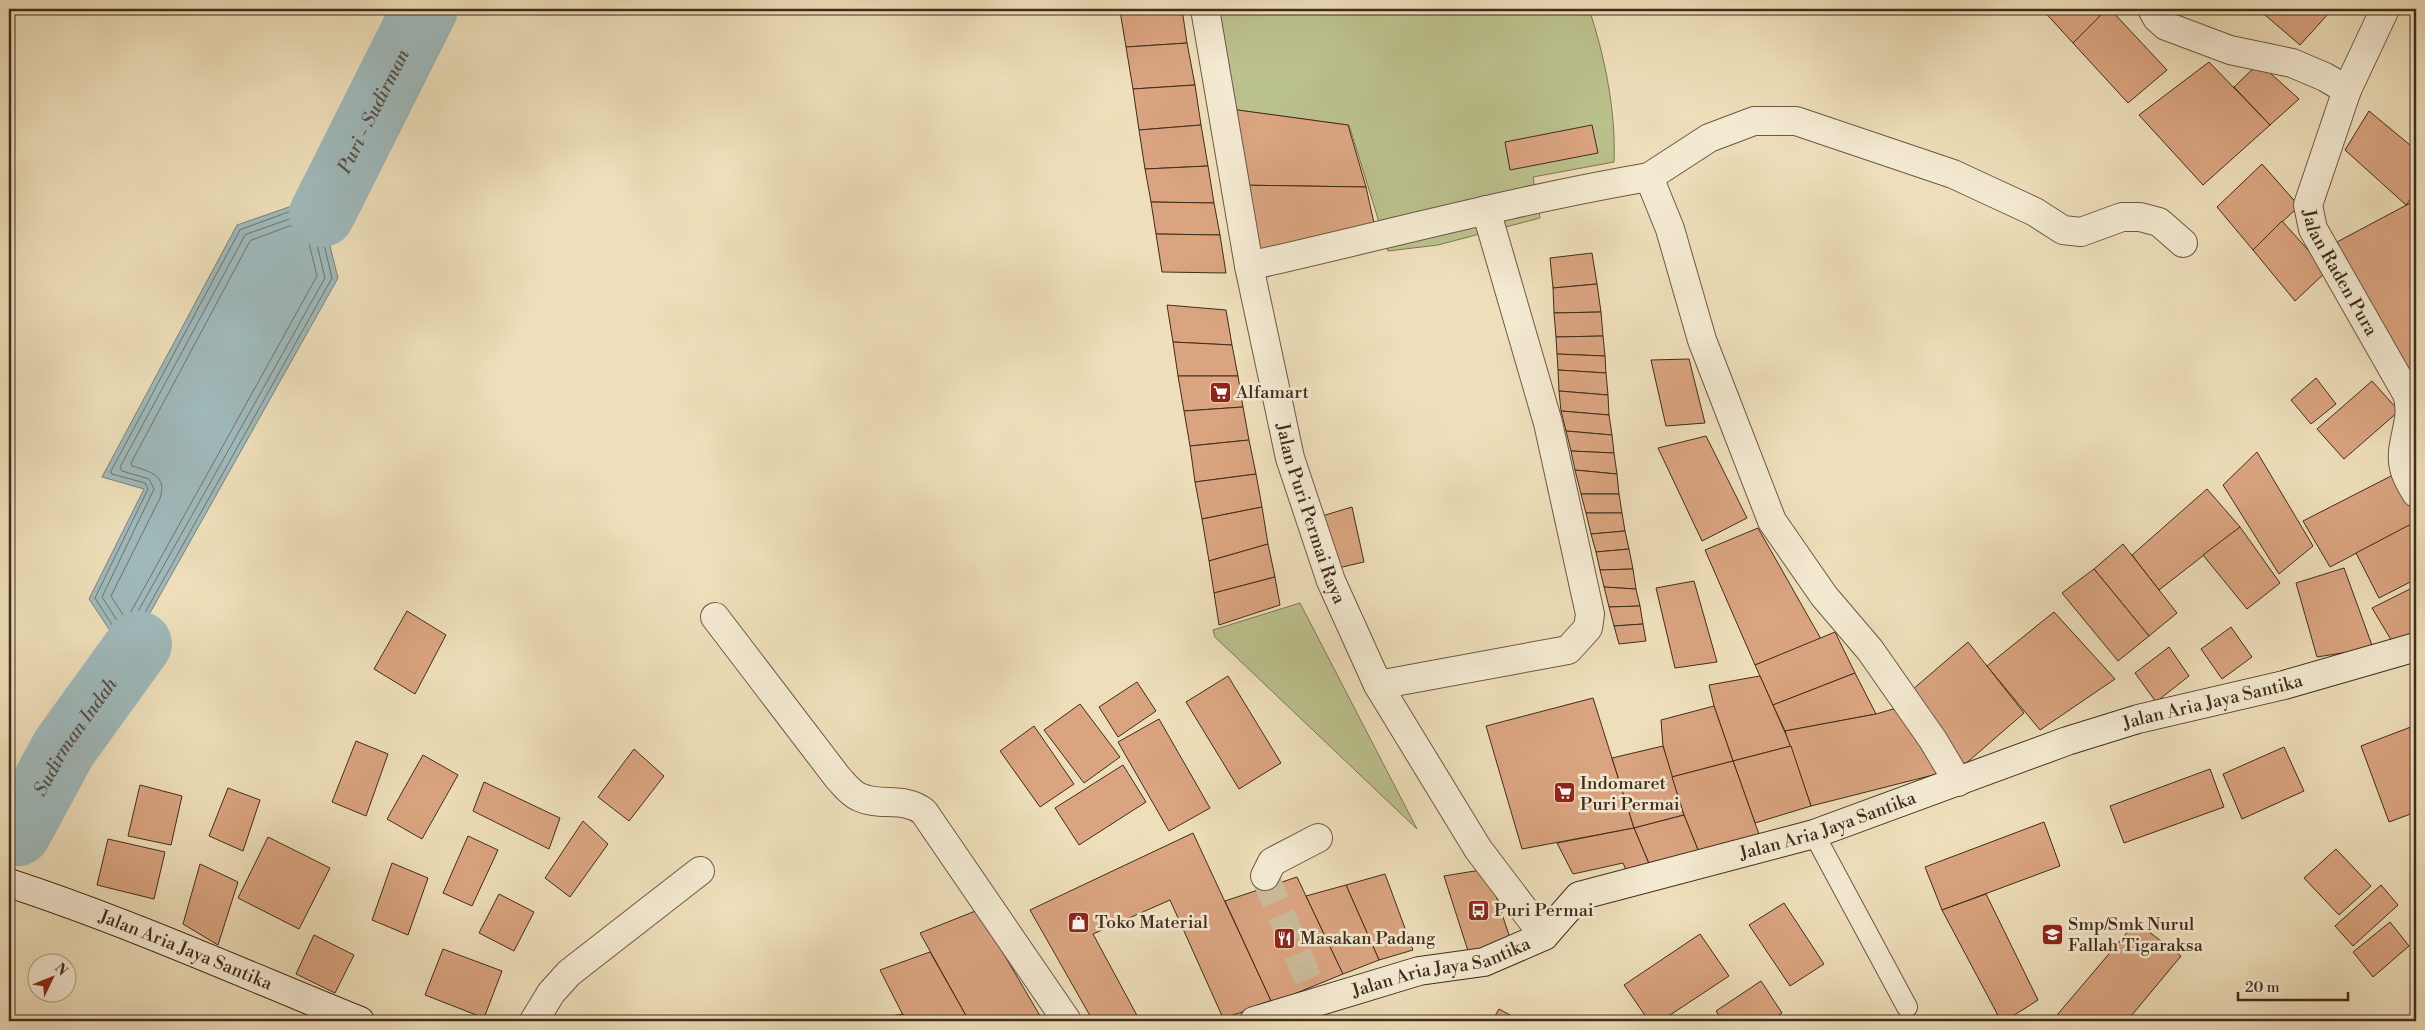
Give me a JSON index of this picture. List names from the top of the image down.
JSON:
{
  "streets": {
    "street": ["Jalan Raden Pura", "Jalan Puri Permai Raya", "Jalan Aria Jaya Santika"]
  },
  "crossings": [
    ["Jalan Puri Permai Raya", "Jalan Aria Jaya Santika"]
  ],
  "water": ["Puri - Sudirman", "Sudirman Indah"],
  "places": {
    "supermarket": ["Alfamart", "Indomaret Puri Permai"],
    "bus stop": ["Puri Permai"],
    "shop": ["Toko Material"],
    "school or university": ["Smp/Smk Nurul Fallah Tigaraksa"],
    "restaurant": ["Masakan Padang"]
  },
  "scale_bar": "20 m",
  "north": "top right"
}
